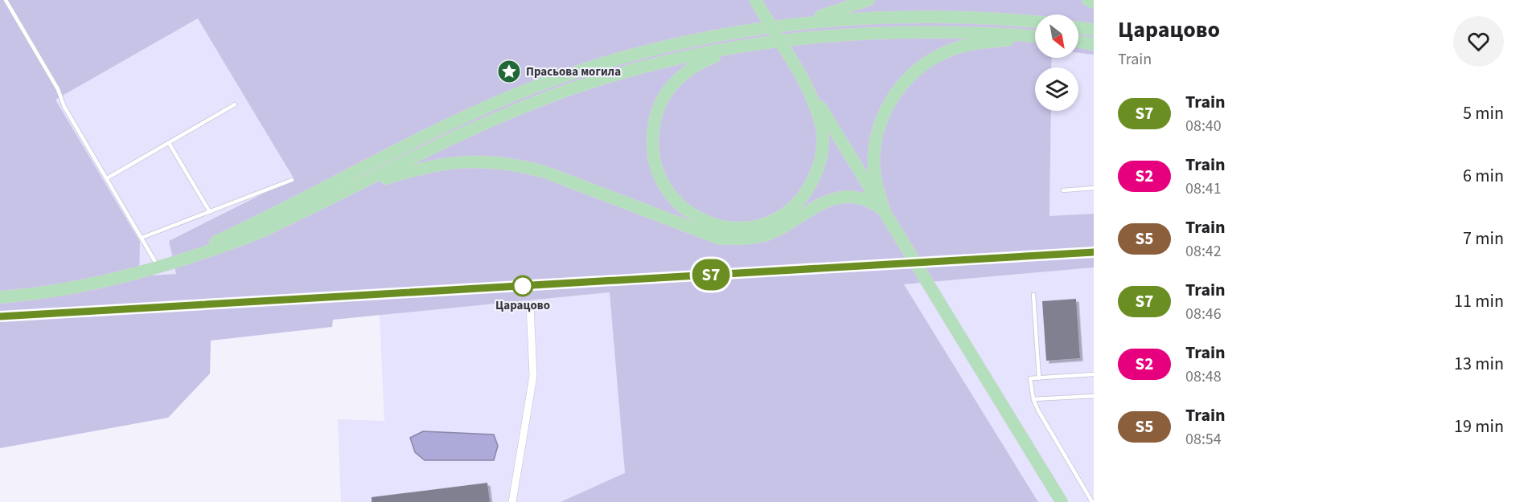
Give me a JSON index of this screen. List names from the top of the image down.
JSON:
{
  "places": {
    "place": ["Прасьова могила"],
    "other": ["Царацово"]
  },
  "north": "bottom right",
  "page": {
    "on_map": "S7",
    "heading": ["Царацово", "Train"],
    "list": [
      {
        "mark": "S7",
        "name": "Train",
        "note": "08:40",
        "value": "5 min"
      },
      {
        "mark": "S2",
        "name": "Train",
        "note": "08:41",
        "value": "6 min"
      },
      {
        "mark": "S5",
        "name": "Train",
        "note": "08:42",
        "value": "7 min"
      },
      {
        "mark": "S7",
        "name": "Train",
        "note": "08:46",
        "value": "11 min"
      },
      {
        "mark": "S2",
        "name": "Train",
        "note": "08:48",
        "value": "13 min"
      },
      {
        "mark": "S5",
        "name": "Train",
        "note": "08:54",
        "value": "19 min"
      }
    ]
  }
}
